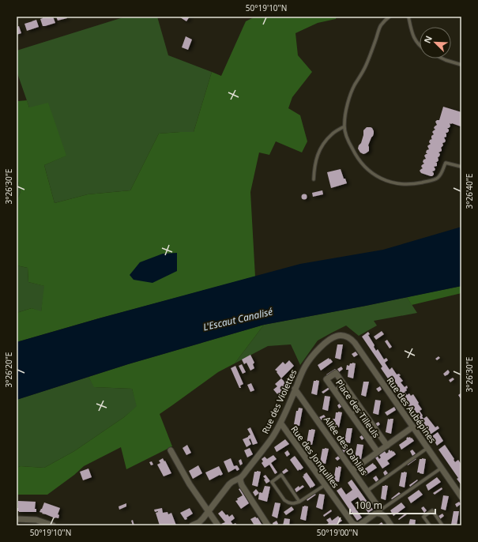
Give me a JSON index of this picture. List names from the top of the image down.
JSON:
{
  "streets": {
    "street": [
      "Rue des Violettes",
      "Place des Tilleuls",
      "Rue des Aubépines",
      "Allée des Dahlias",
      "Rue des Jonquilles"
    ]
  },
  "crossings": [
    ["Rue des Violettes", "Rue des Aubépines"],
    ["Rue des Violettes", "Allée des Dahlias"],
    ["Rue des Violettes", "Rue des Jonquilles"],
    ["Allée des Dahlias", "Rue des Jonquilles"]
  ],
  "water": ["L'Escaut Canalisé"],
  "scale_bar": "100 m",
  "north": "top left",
  "coordinates": [
    "50°19'10\"N",
    "3°26'30\"E",
    "3°26'40\"E",
    "3°26'20\"E",
    "50°19'00\"N"
  ]
}
